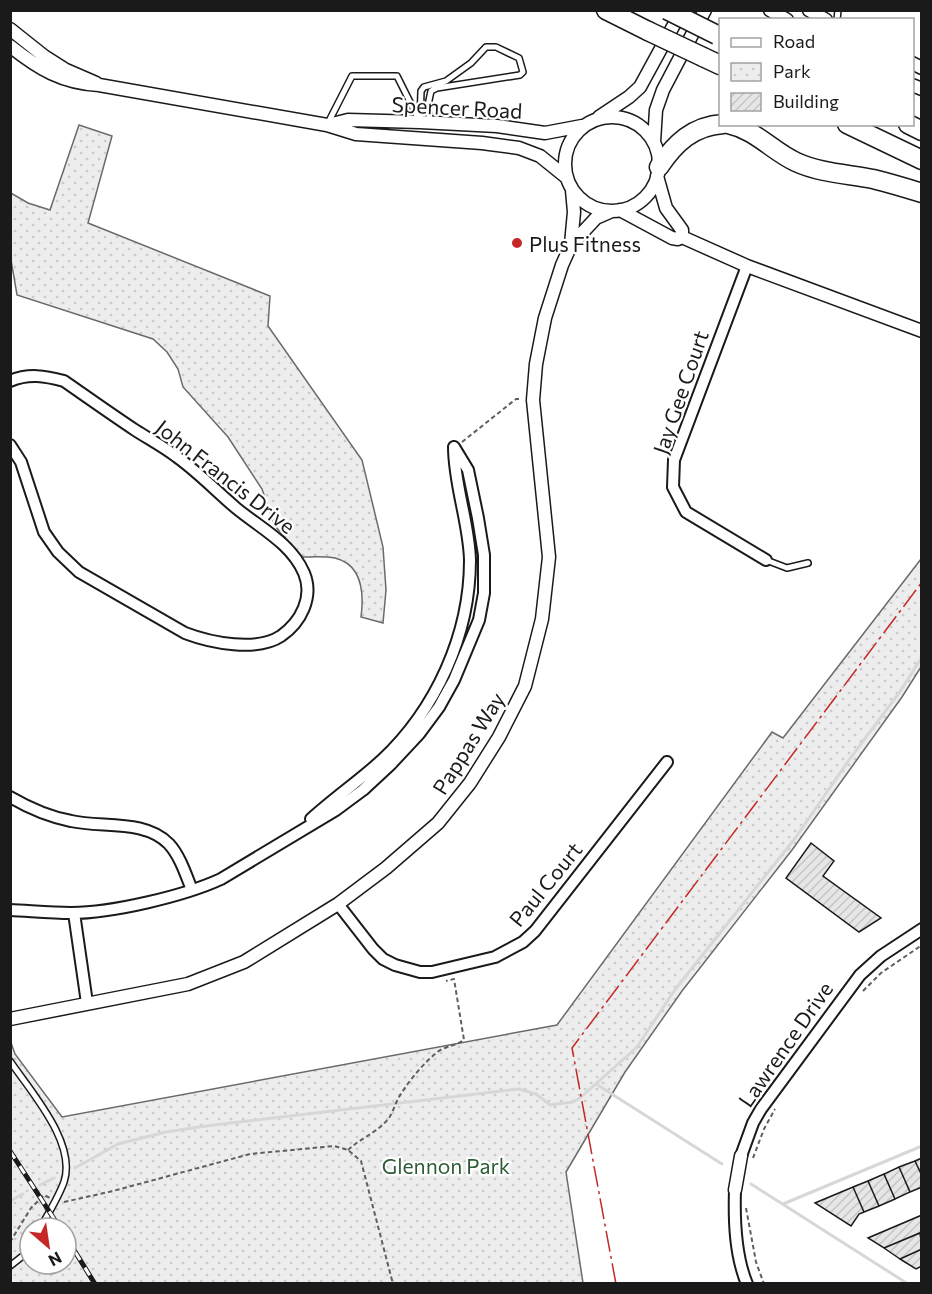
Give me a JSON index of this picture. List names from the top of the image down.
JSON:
{
  "streets": {
    "street": [
      "Spencer Road",
      "Jay Gee Court",
      "John Francis Drive",
      "Pappas Way",
      "Paul Court",
      "Lawrence Drive"
    ]
  },
  "crossings": [
    ["Spencer Road", "Pappas Way"],
    ["Pappas Way", "Paul Court"]
  ],
  "parks": ["Glennon Park"],
  "places": ["Plus Fitness"],
  "legend": ["Road", "Park", "Building"],
  "north": "bottom right"
}
